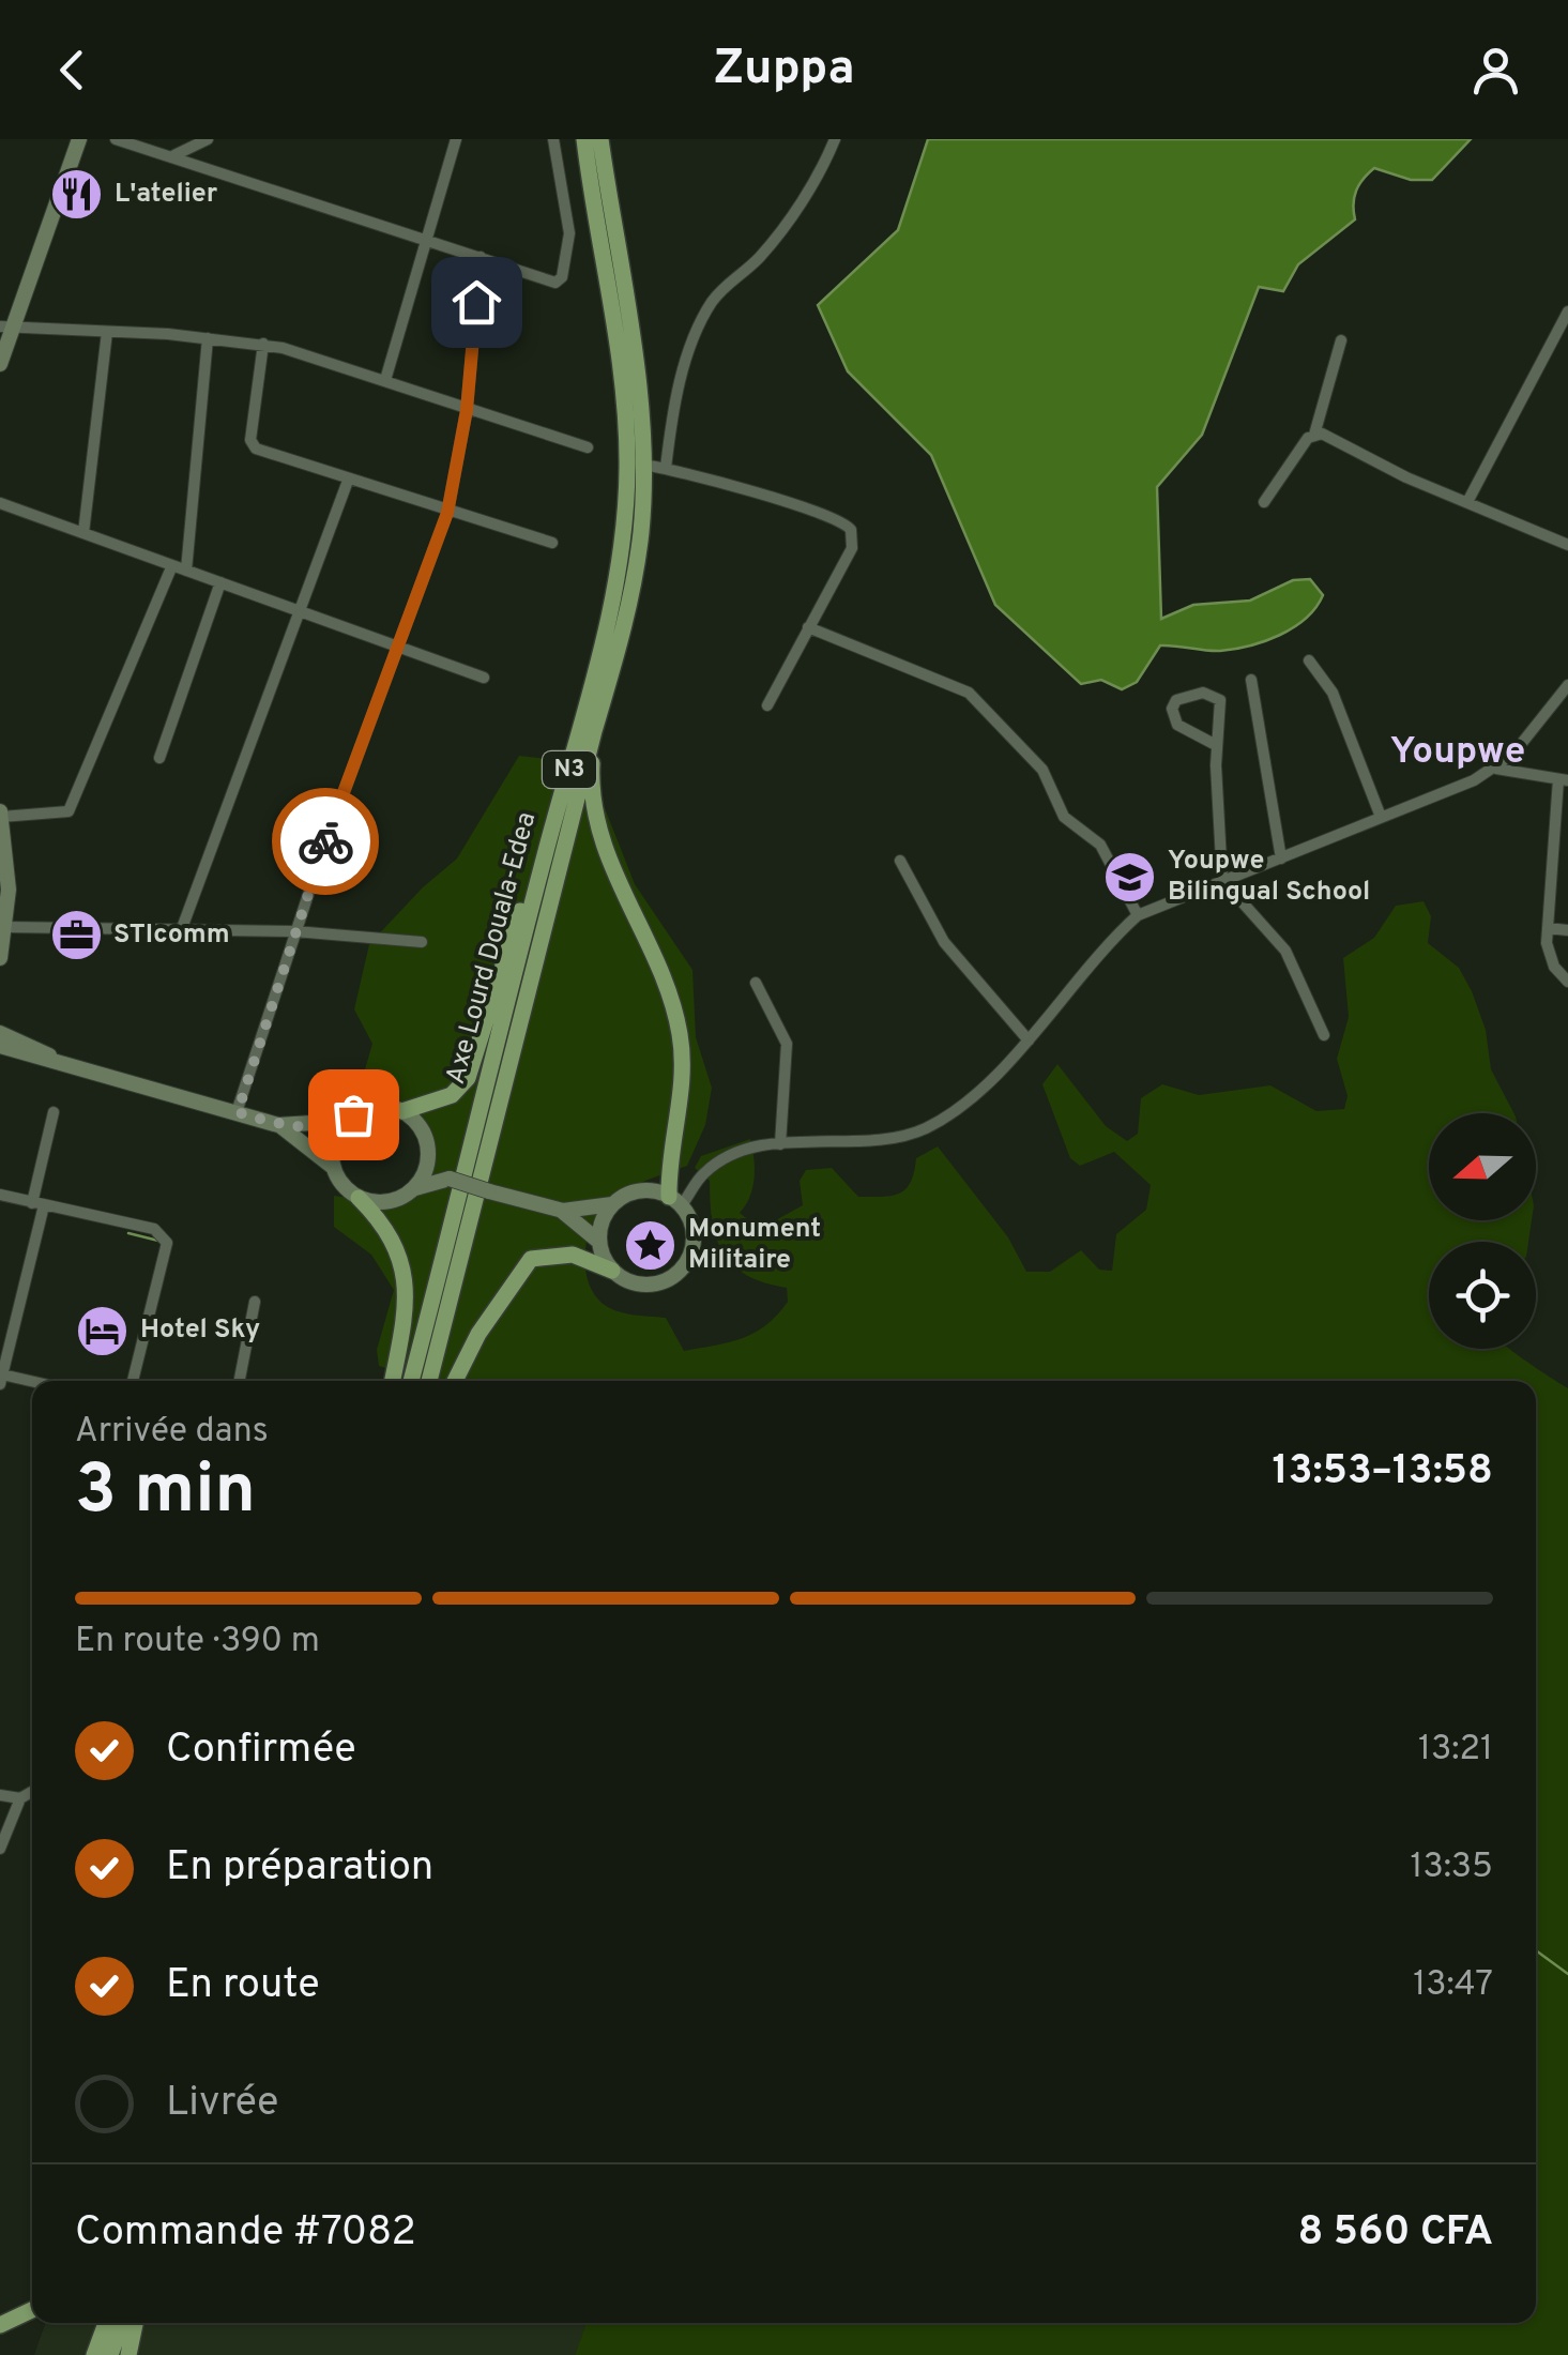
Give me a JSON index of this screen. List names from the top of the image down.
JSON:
{
  "streets": {
    "highway": ["N3", "Axe Lourd Douala-Edea"]
  },
  "districts": ["Youpwe"],
  "places": {
    "restaurant": ["L'atelier"],
    "school or university": ["Youpwe Bilingual School"],
    "office": ["STIcomm"],
    "place": ["Monument Militaire"],
    "hotel": ["Hotel Sky"]
  },
  "north": "left",
  "page": {
    "header": "Zuppa",
    "heading": ["3 min", "Arrivée dans", "13:53–13:58"],
    "panel": ["Commande #7082", "8 560 CFA"],
    "bar": "En route · 390 m",
    "list": [
      ["Confirmée", "13:21"],
      ["En préparation", "13:35"],
      ["En route", "13:47"],
      "Livrée"
    ]
  }
}
